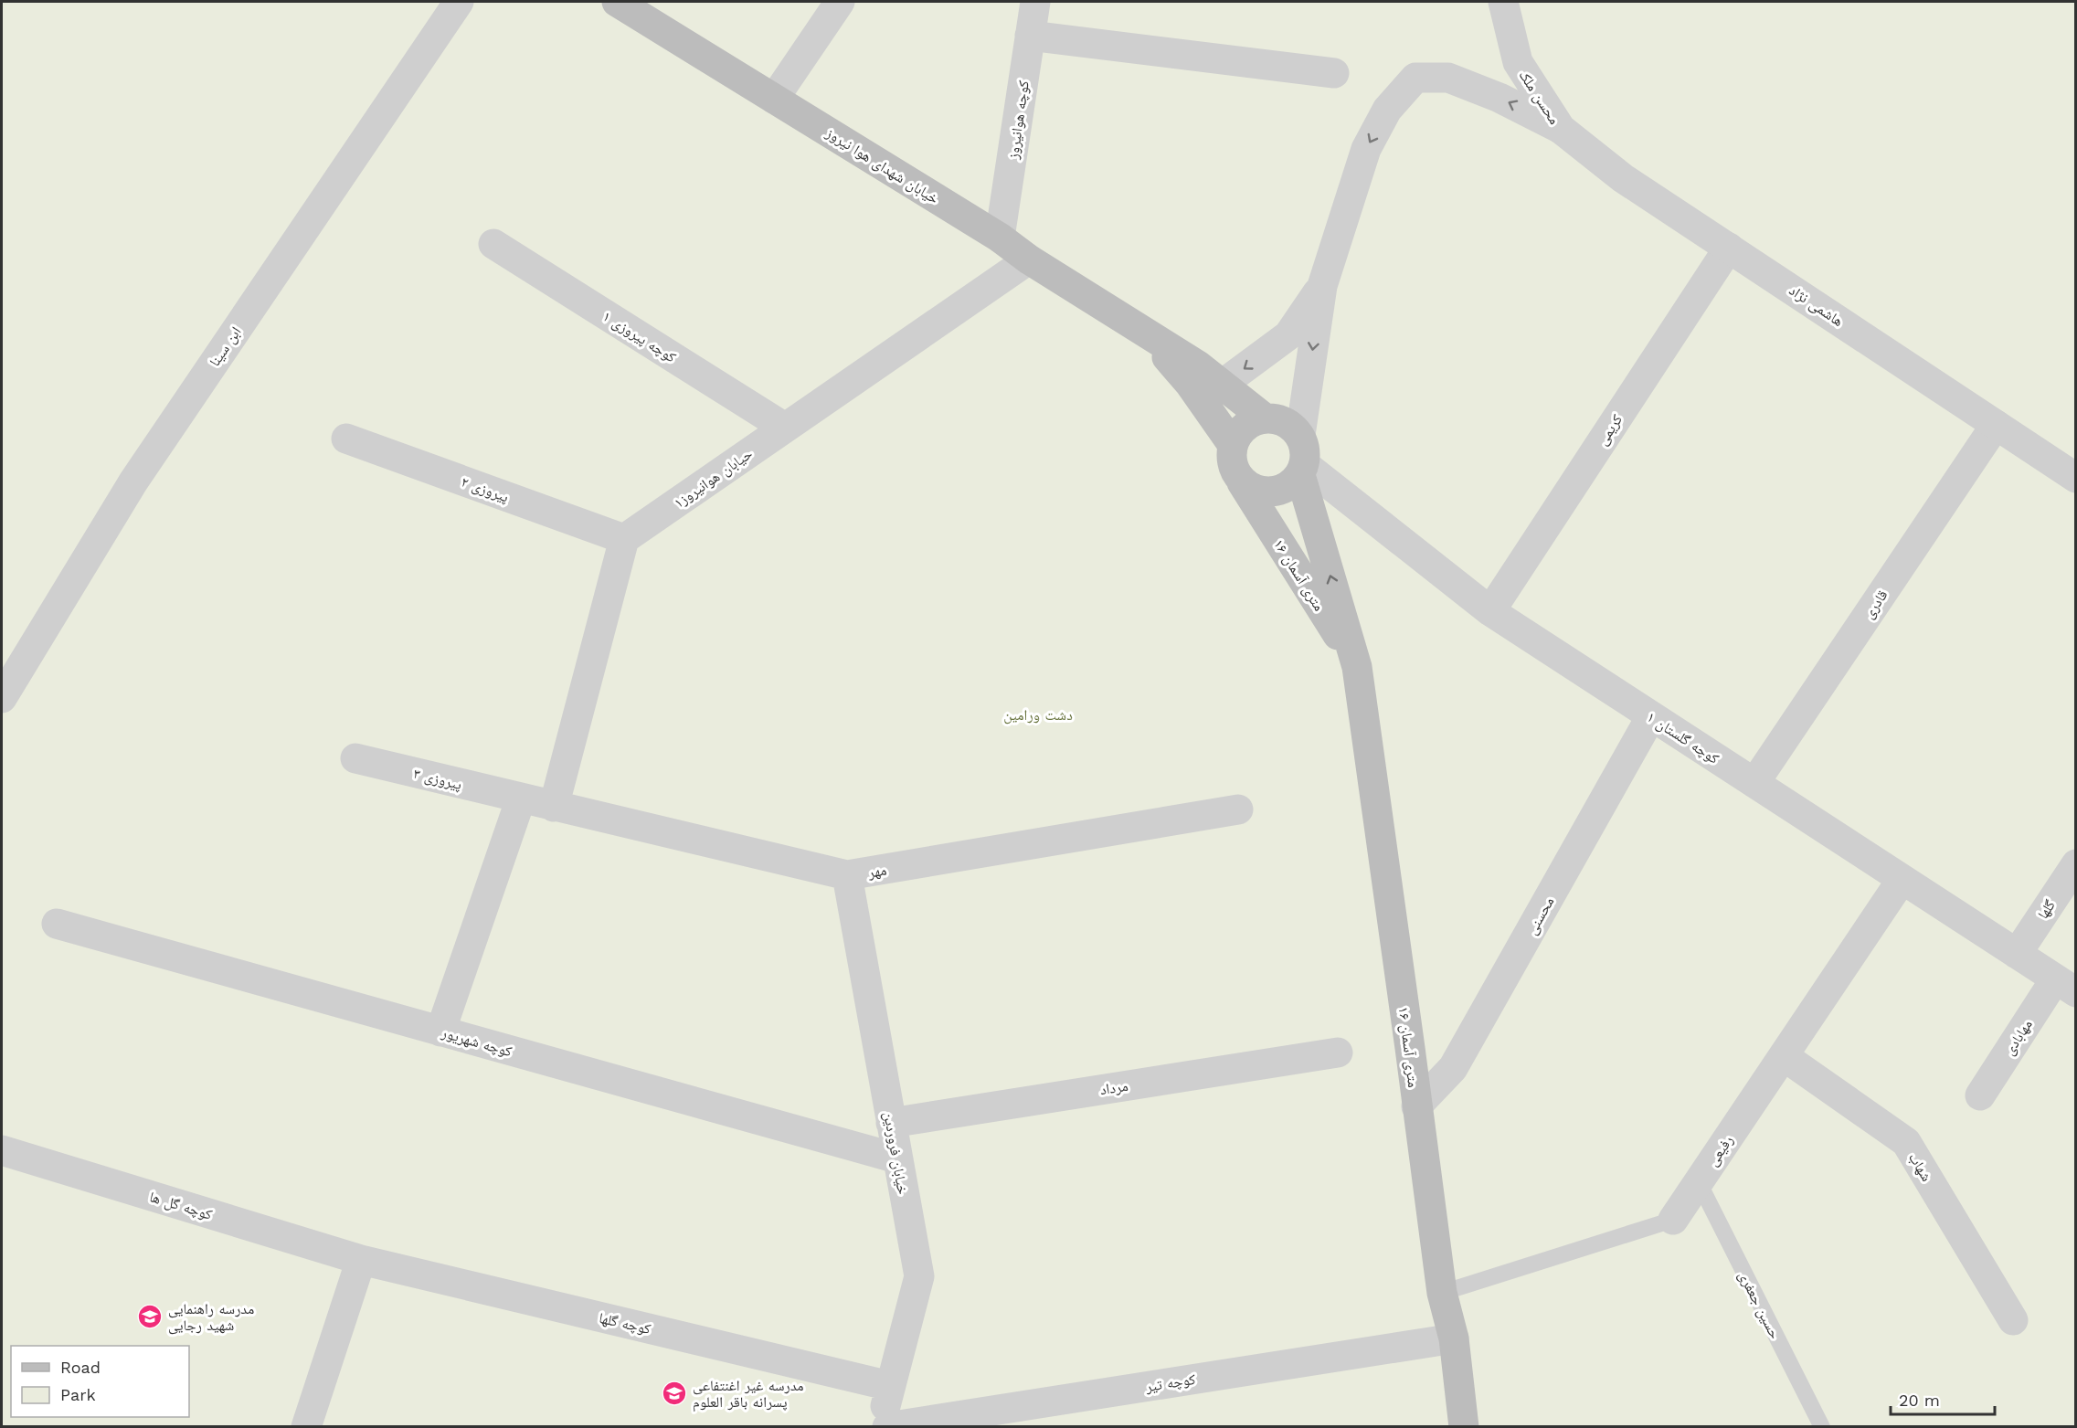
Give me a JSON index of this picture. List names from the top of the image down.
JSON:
{
  "streets": {
    "main road": ["خیابان شهدای هوا نیروز", "۱۶ متری آسمان"],
    "street": [
      "محسن ملک",
      "کوچه هوانیروز",
      "هاشمی نژاد",
      "کوچه پیروزی ۱",
      "ابن سینا",
      "کریمی",
      "حیابان هوانیروز۱",
      "پیروزی ۲",
      "قادری",
      "کوچه گلستان ۱",
      "پیروزی ۳",
      "مهر",
      "گلها",
      "محسنی",
      "مهابادی",
      "کوچه شهریور",
      "مرداد",
      "رفیعی",
      "خیابان فروردین",
      "شهاب",
      "کوچه گل ها",
      "کوچه گلها",
      "کوچه تیر"
    ],
    "lane": ["حسین جعفری"]
  },
  "crossings": [
    ["محسن ملک", "هاشمی نژاد"],
    ["کوچه هوانیروز", "خیابان شهدای هوا نیروز"],
    ["خیابان شهدای هوا نیروز", "حیابان هوانیروز۱"],
    ["خیابان شهدای هوا نیروز", "۱۶ متری آسمان"],
    ["خیابان شهدای هوا نیروز", "کوچه گلستان ۱"],
    ["هاشمی نژاد", "کریمی"],
    ["هاشمی نژاد", "قادری"],
    ["کوچه پیروزی ۱", "حیابان هوانیروز۱"],
    ["کریمی", "کوچه گلستان ۱"],
    ["حیابان هوانیروز۱", "پیروزی ۲"],
    ["۱۶ متری آسمان", "کوچه گلستان ۱"],
    ["۱۶ متری آسمان", "محسنی"],
    ["۱۶ متری آسمان", "رفیعی"],
    ["۱۶ متری آسمان", "کوچه تیر"],
    ["قادری", "کوچه گلستان ۱"],
    ["کوچه گلستان ۱", "گلها"],
    ["کوچه گلستان ۱", "محسنی"],
    ["کوچه گلستان ۱", "مهابادی"],
    ["کوچه گلستان ۱", "رفیعی"],
    ["پیروزی ۳", "مهر"],
    ["مهر", "خیابان فروردین"],
    ["کوچه شهریور", "خیابان فروردین"],
    ["مرداد", "خیابان فروردین"],
    ["رفیعی", "شهاب"],
    ["رفیعی", "حسین جعفری"],
    ["خیابان فروردین", "کوچه گلها"],
    ["کوچه گل ها", "کوچه گلها"]
  ],
  "parks": ["دشت ورامین"],
  "places": {
    "school or university": ["مدرسه راهنمایی شهید رجایی", "مدرسه غیر اغنتفاعی پسرانه باقر العلوم"]
  },
  "legend": ["Road", "Park"],
  "scale_bar": "20 m"
}
